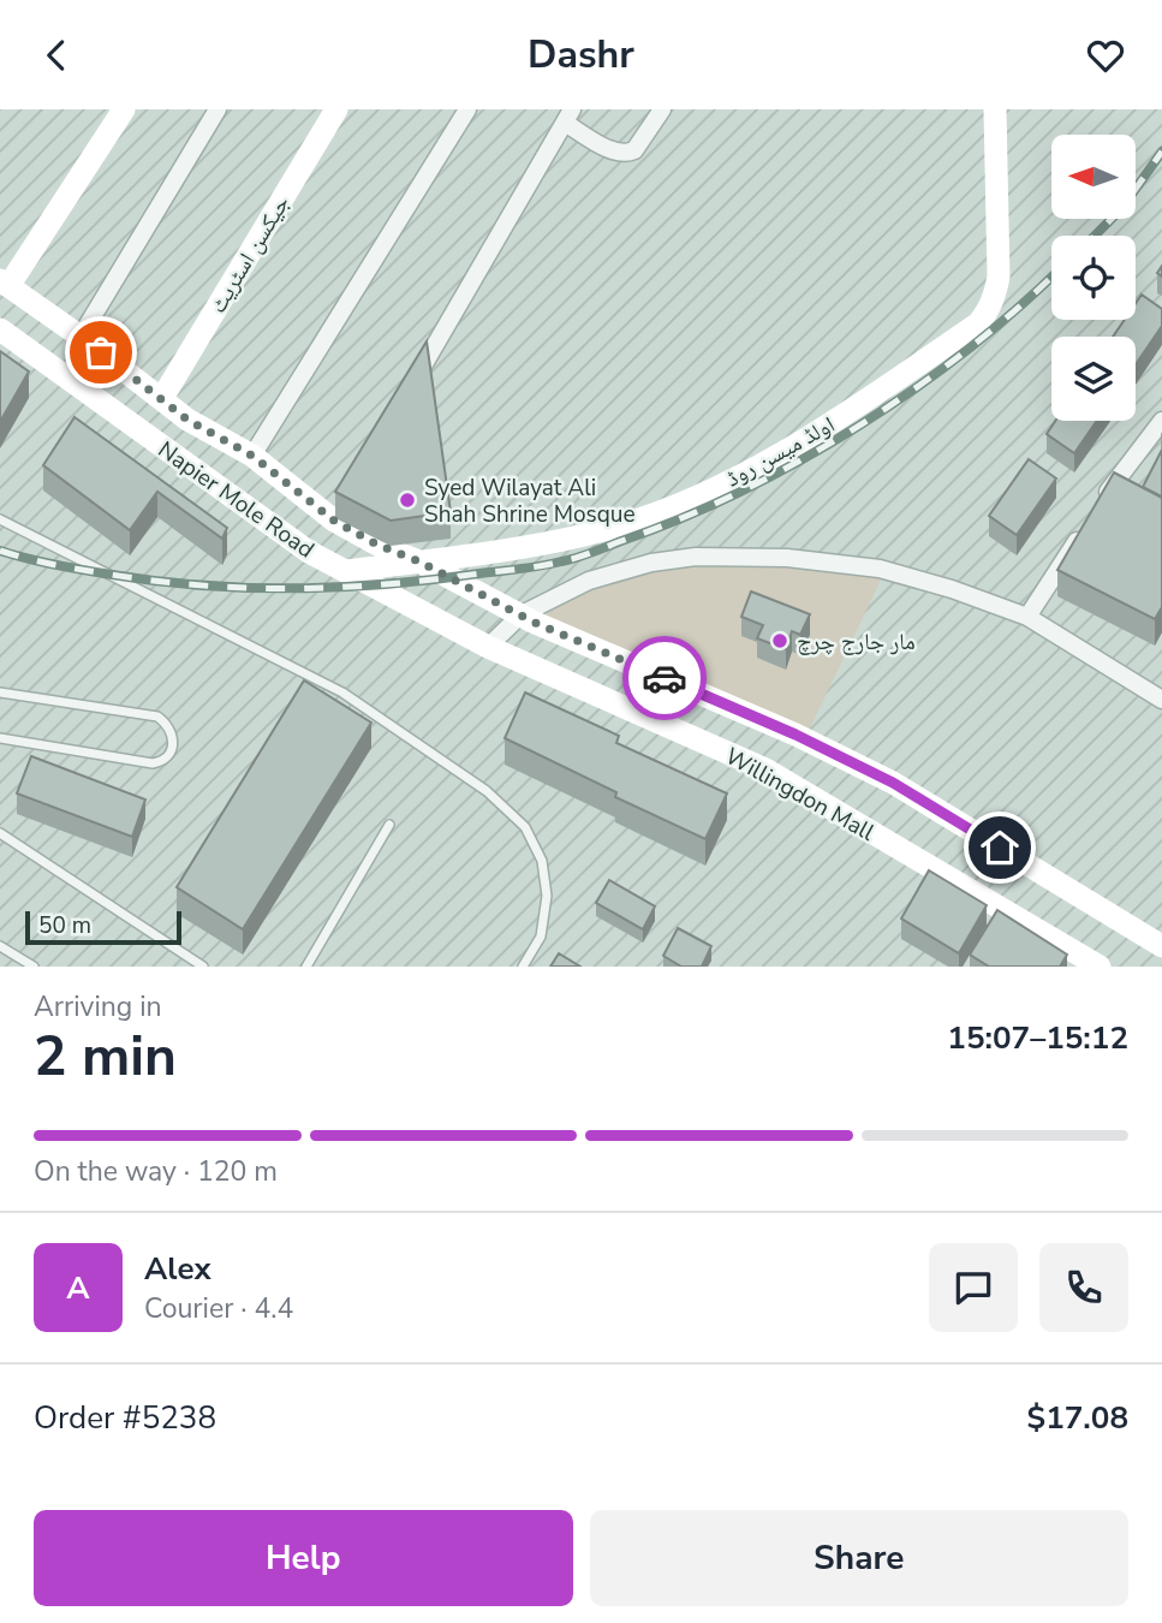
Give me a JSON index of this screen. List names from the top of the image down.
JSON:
{
  "streets": {
    "main road": [
      "جیکسن اسٹریٹ",
      "اولڈ میسن روڈ",
      "Napier Mole Road",
      "Willingdon Mall"
    ]
  },
  "crossings": [
    ["جیکسن اسٹریٹ", "Napier Mole Road"],
    ["اولڈ میسن روڈ", "Napier Mole Road"],
    ["Napier Mole Road", "Willingdon Mall"]
  ],
  "places": ["Syed Wilayat Ali Shah Shrine Mosque", "مار جارج چرچ"],
  "scale_bar": "50 m",
  "north": "left",
  "page": {
    "header": "Dashr",
    "scale": "50 m",
    "heading": ["2 min", "Arriving in", "15:07–15:12"],
    "panel": [
      "Alex",
      "Courier · 4.4",
      "Order #5238",
      "$17.08"
    ],
    "bar": "On the way · 120 m",
    "round": "A",
    "buttons": ["Help", "Share"]
  }
}
